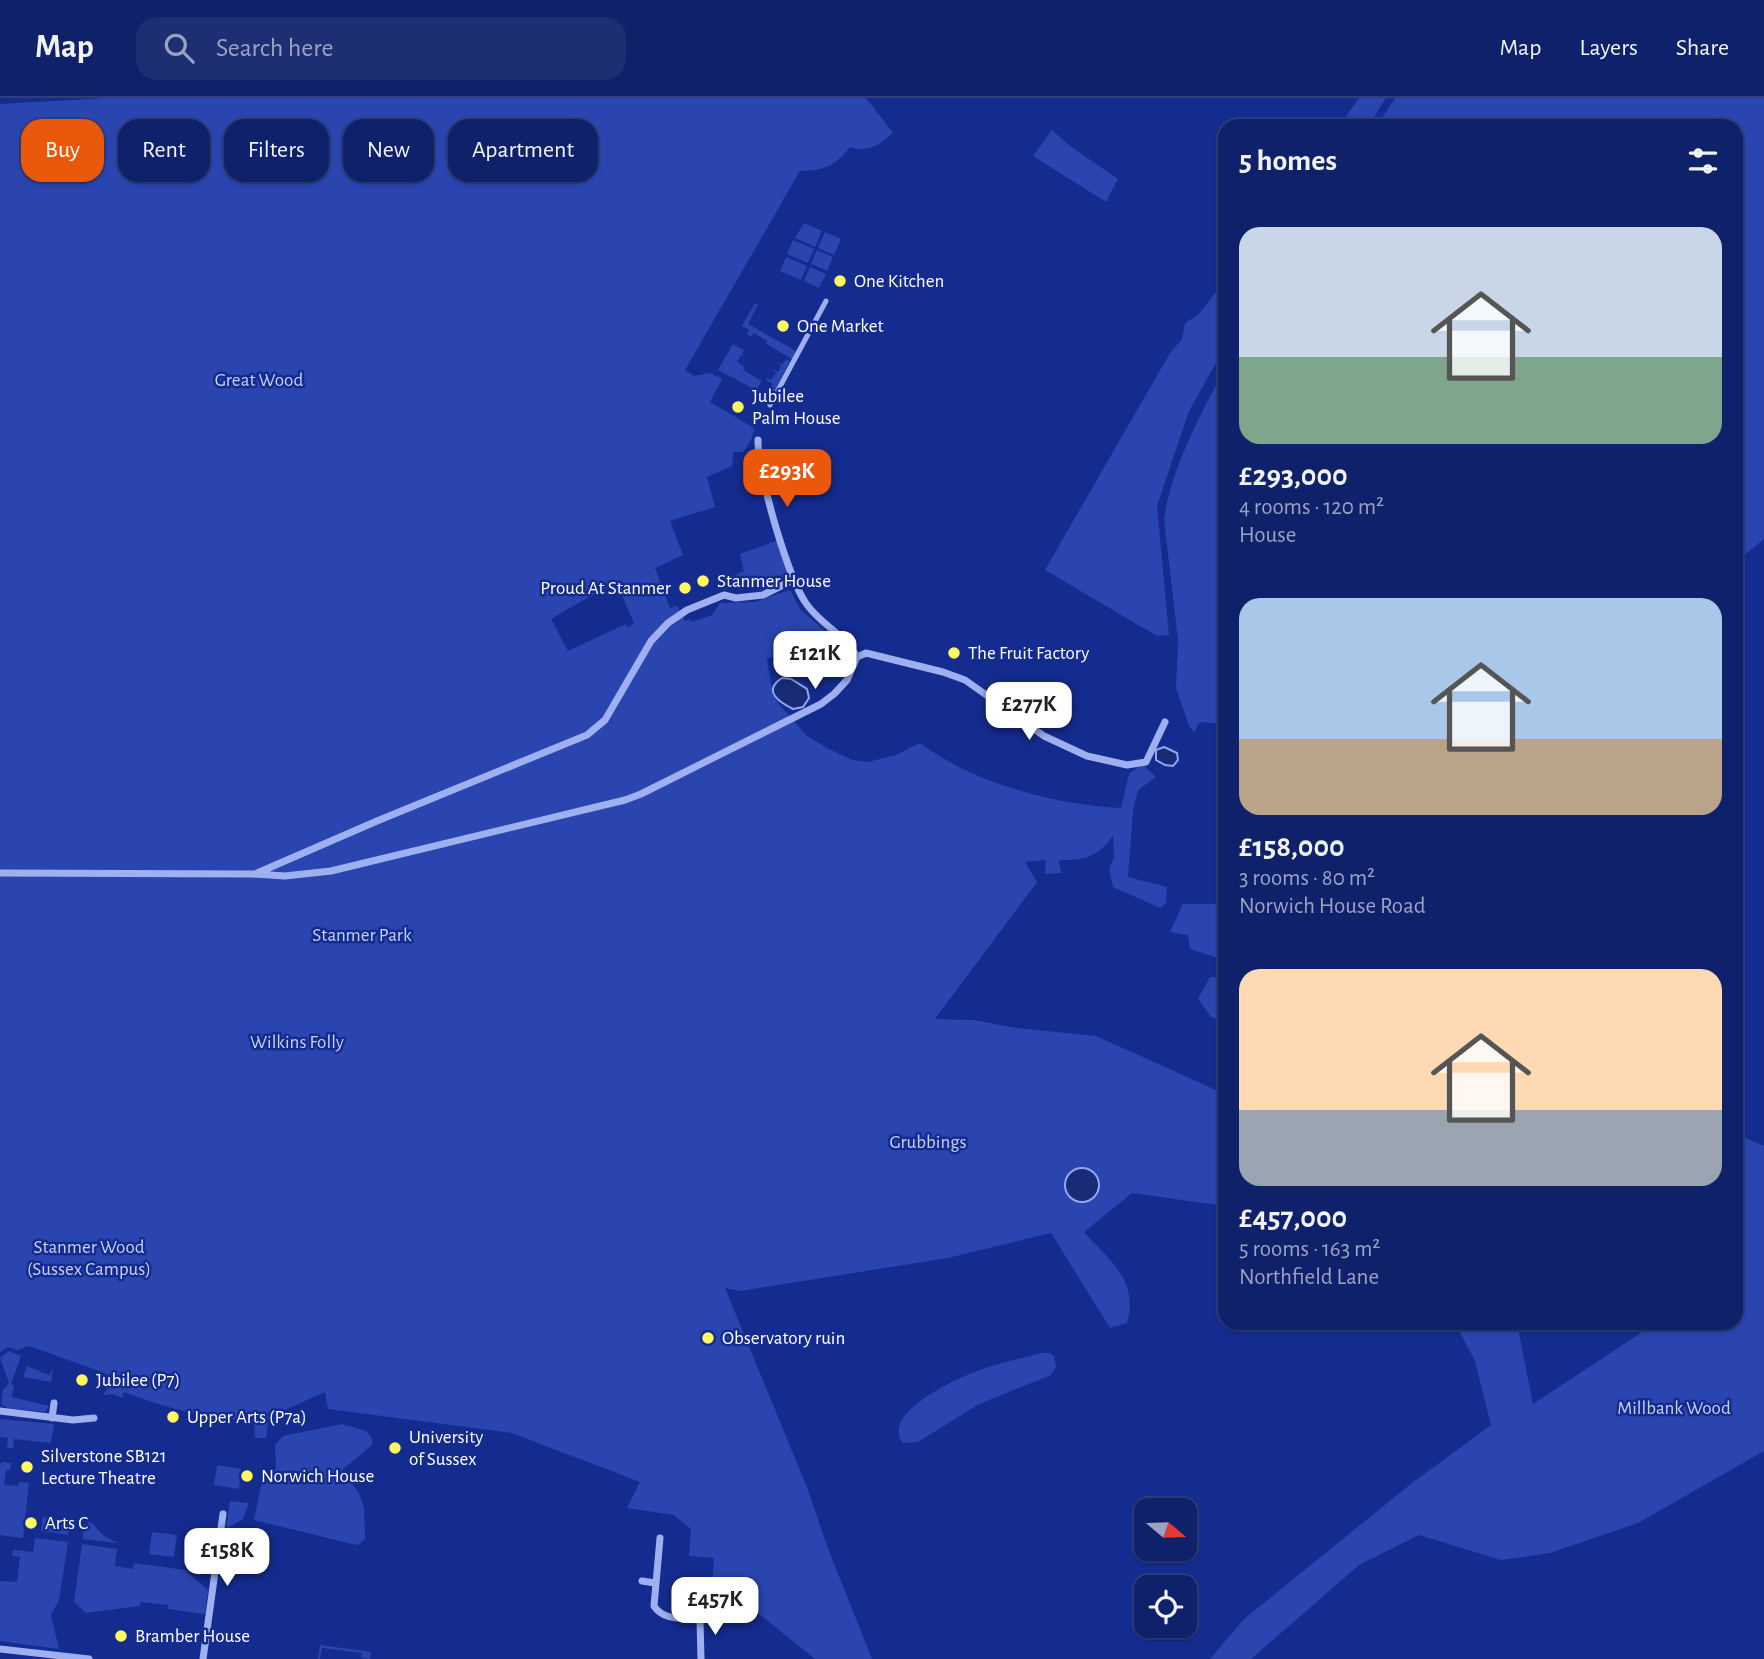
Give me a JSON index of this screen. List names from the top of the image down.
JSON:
{
  "parks": [
    "Great Wood",
    "Stanmer Park",
    "Wilkins Folly",
    "Grubbings",
    "Stanmer Wood (Sussex Campus)",
    "Millbank Wood"
  ],
  "places": [
    "One Kitchen",
    "One Market",
    "Jubilee Palm House",
    "Stanmer House",
    "Proud At Stanmer",
    "The Fruit Factory",
    "Observatory ruin",
    "Jubilee (P7)",
    "Upper Arts (P7a)",
    "University of Sussex",
    "Silverstone SB121 Lecture Theatre",
    "Norwich House",
    "Arts C",
    "Bramber House"
  ],
  "north": "right",
  "page": {
    "header": "Map",
    "search": "Search here",
    "nav": ["Map", "Layers", "Share"],
    "chip": [
      "Buy",
      "Rent",
      "Filters",
      "New",
      "Apartment"
    ],
    "heading": "5 homes",
    "list": [
      {
        "name": "£293,000",
        "note": "4 rooms · 120 m² · House"
      },
      {
        "name": "£158,000",
        "note": "3 rooms · 80 m² · Norwich House Road"
      },
      {
        "name": "£457,000",
        "note": "5 rooms · 163 m² · Northfield Lane"
      }
    ],
    "price": [
      "£293K",
      "£121K",
      "£277K",
      "£158K",
      "£457K"
    ]
  }
}
